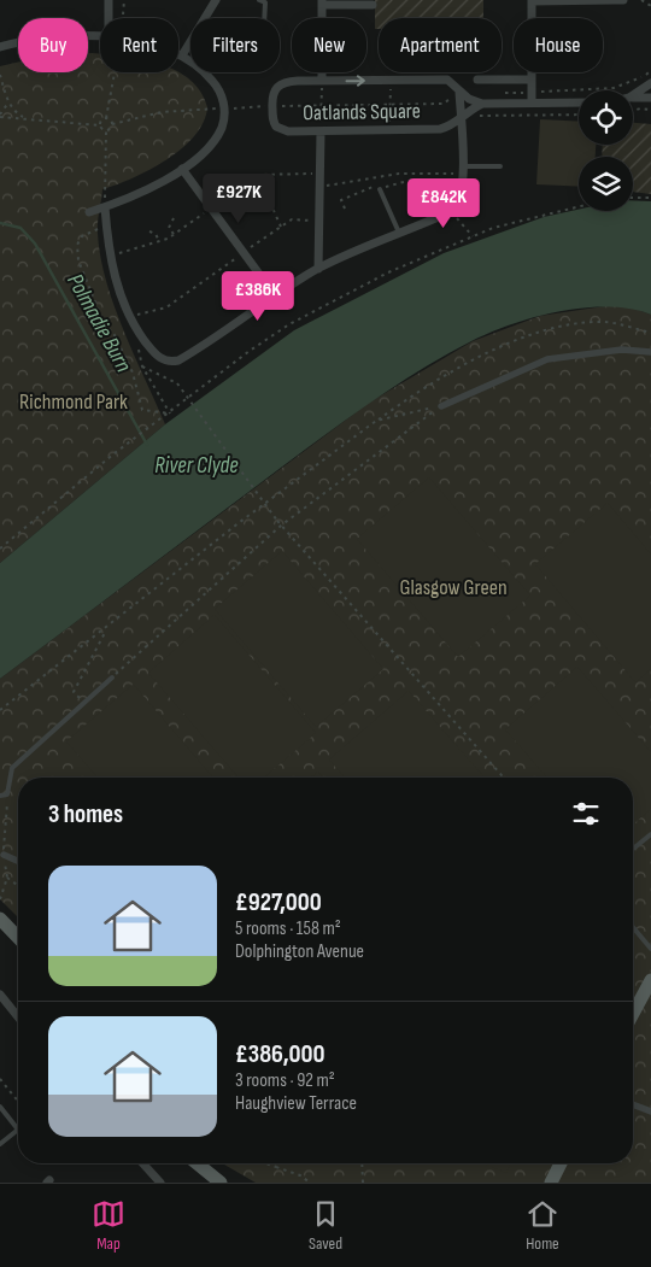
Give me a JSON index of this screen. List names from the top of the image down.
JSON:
{
  "streets": {
    "street": ["Oatlands Square"]
  },
  "water": ["Polmadie Burn", "River Clyde"],
  "parks": ["Richmond Park", "Glasgow Green"],
  "page": {
    "chip": [
      "Buy",
      "Rent",
      "Filters",
      "New",
      "Apartment",
      "House"
    ],
    "price": ["£927K", "£842K", "£386K"],
    "heading": "3 homes",
    "list": [
      {
        "name": "£927,000",
        "note": "5 rooms · 158 m² · Dolphington Avenue"
      },
      {
        "name": "£386,000",
        "note": "3 rooms · 92 m² · Haughview Terrace"
      }
    ],
    "tabs": ["Map", "Saved", "Home"]
  }
}
